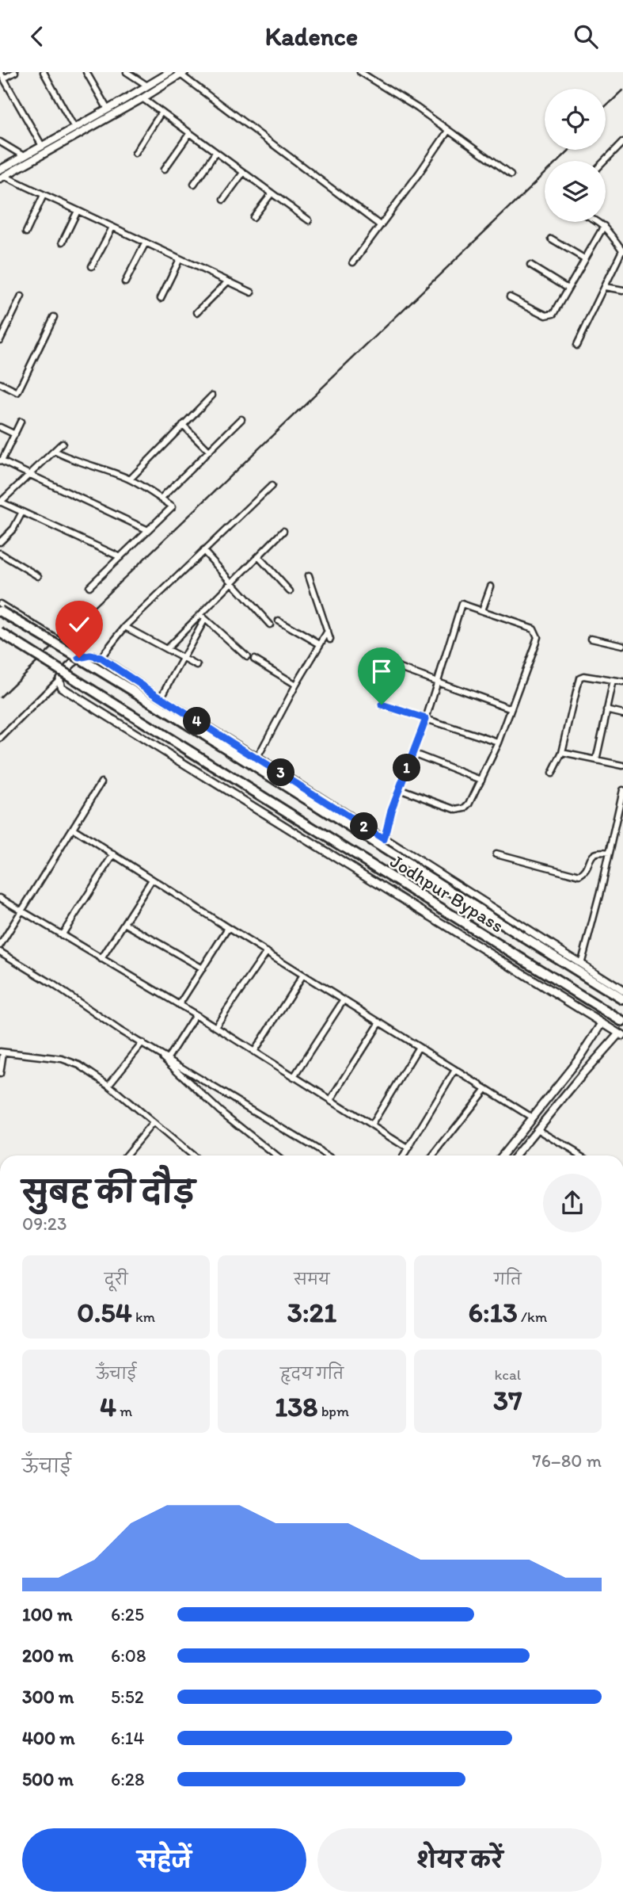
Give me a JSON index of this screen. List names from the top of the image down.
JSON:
{
  "streets": {
    "highway": ["Jodhpur Bypass"]
  },
  "page": {
    "header": "Kadence",
    "pins": [
      "4",
      "1",
      "3",
      "2"
    ],
    "heading": ["सुबह की दौड़", "09:23"],
    "stats": [
      ["दूरी", "0.54 km"],
      ["समय", "3:21"],
      ["गति", "6:13 /km"],
      ["ऊँचाई", "4 m"],
      ["हृदय गति", "138 bpm"],
      ["kcal", "37"]
    ],
    "chart": ["ऊँचाई", "76–80 m"],
    "list": [
      {
        "name": "100 m",
        "note": "6:25"
      },
      {
        "name": "200 m",
        "note": "6:08"
      },
      {
        "name": "300 m",
        "note": "5:52"
      },
      {
        "name": "400 m",
        "note": "6:14"
      },
      {
        "name": "500 m",
        "note": "6:28"
      }
    ],
    "buttons": ["सहेजें", "शेयर करें"]
  }
}
